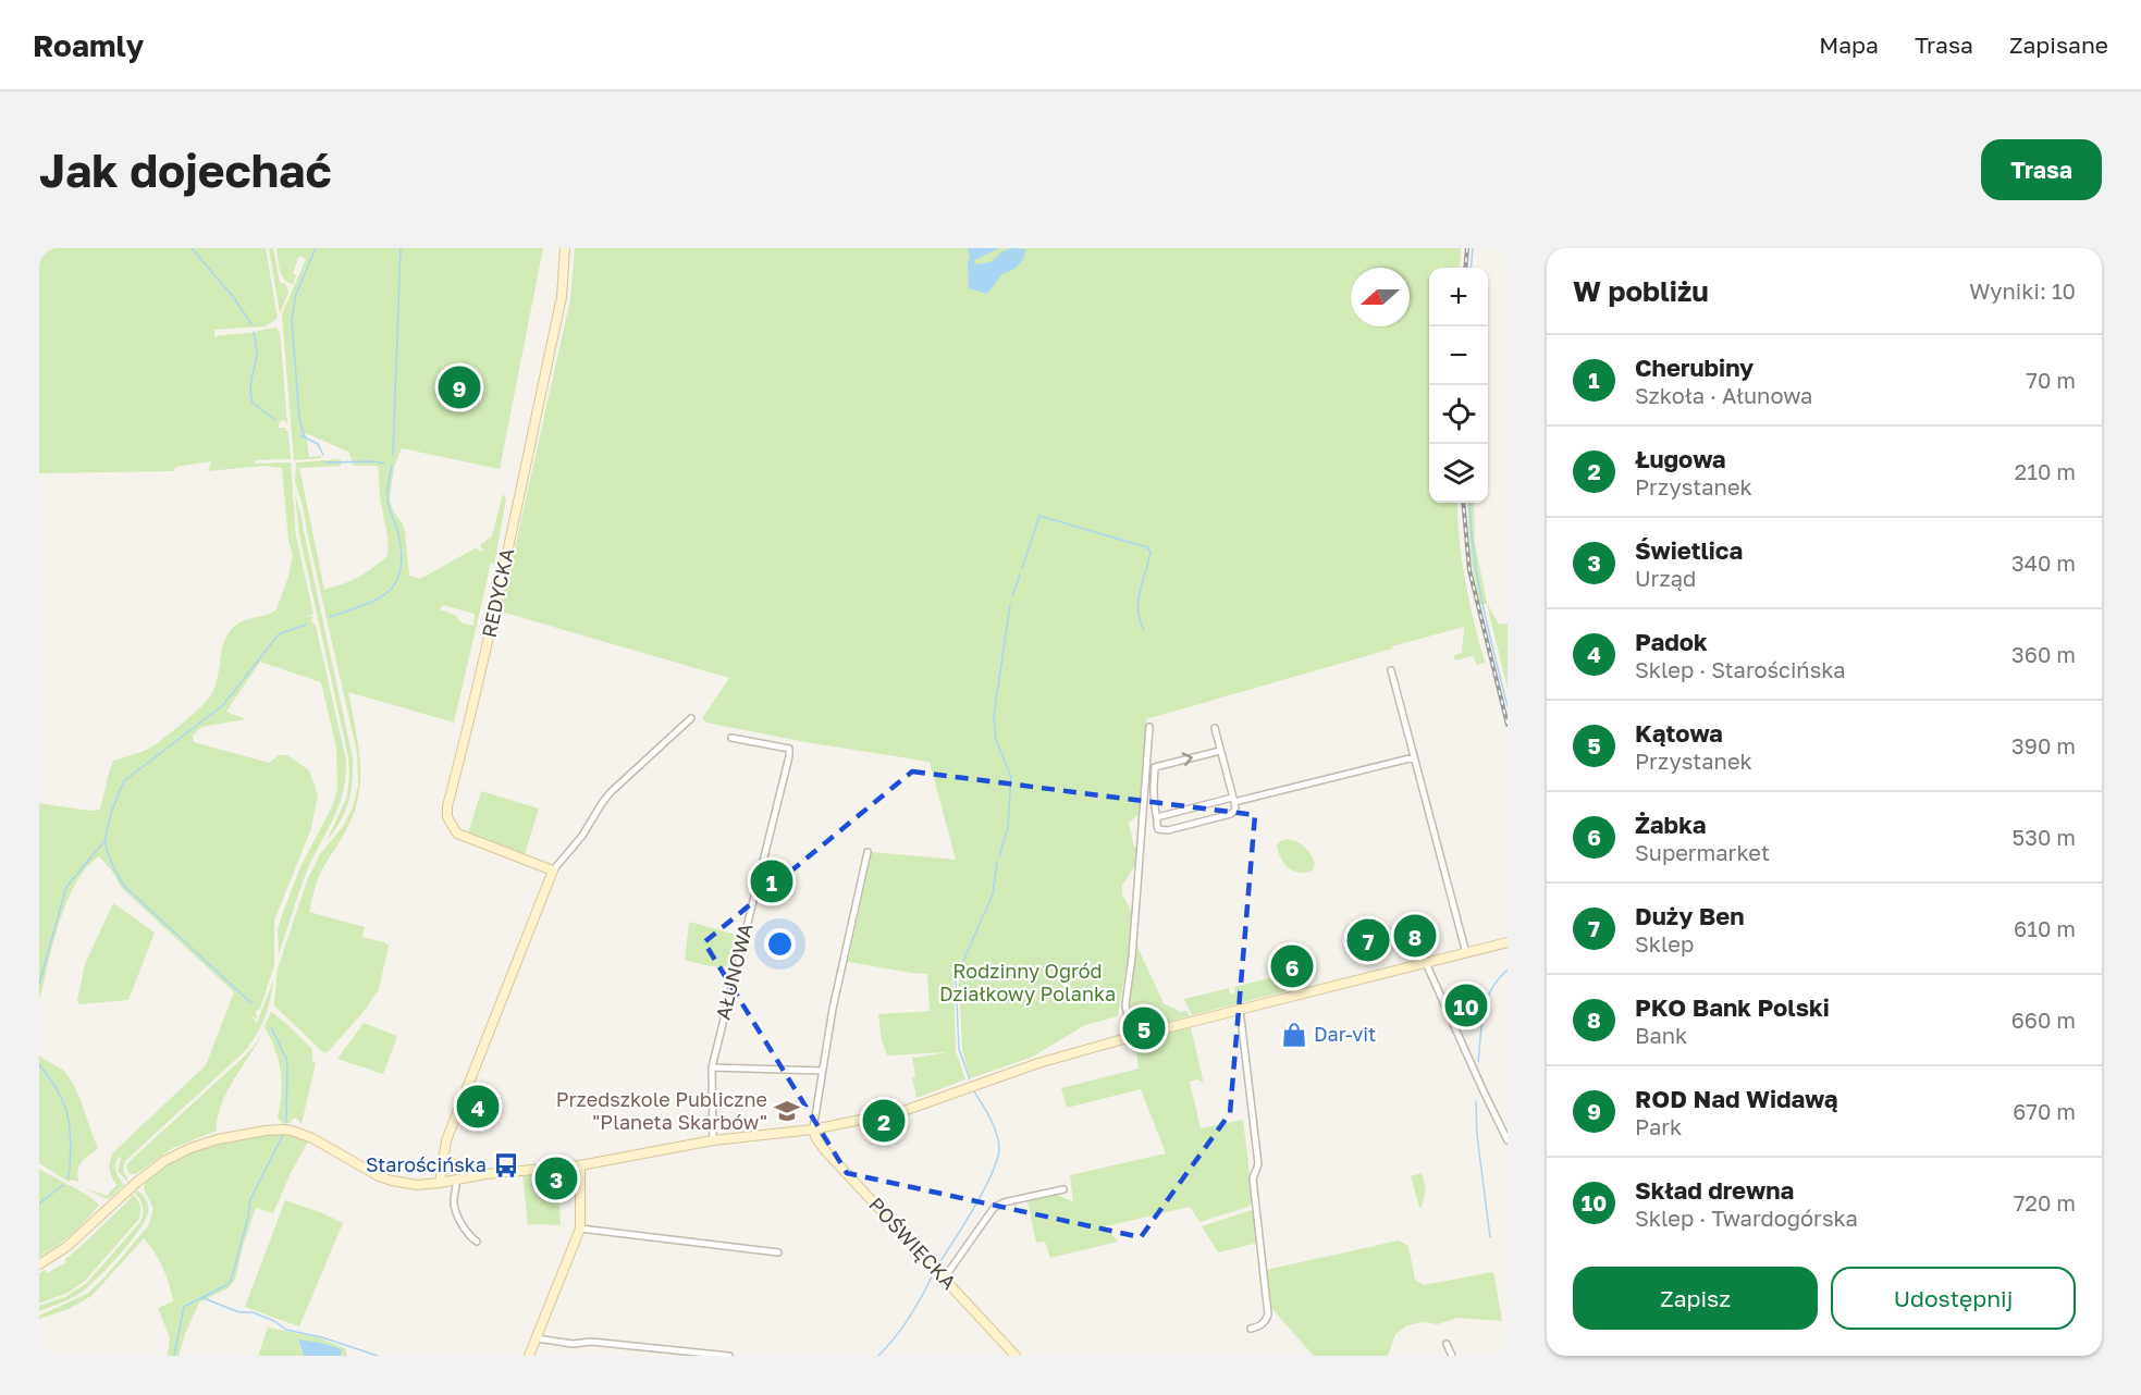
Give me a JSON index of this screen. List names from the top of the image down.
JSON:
{
  "streets": {
    "street": ["REDYCKA", "AŁUNOWA", "POŚWIĘCKA"]
  },
  "parks": ["Rodzinny Ogród Działkowy Polanka"],
  "places": {
    "shop": ["Dar-vit"],
    "school or university": ["Przedszkole Publiczne \"Planeta Skarbów\""],
    "bus stop": ["Starościńska"]
  },
  "north": "left",
  "page": {
    "header": "Roamly",
    "nav": ["Mapa", "Trasa", "Zapisane"],
    "buttons": [
      "Trasa",
      ["Zapisz", "Udostępnij"]
    ],
    "title": "Jak dojechać",
    "heading": ["W pobliżu", "Wyniki: 10"],
    "map_buttons": ["+", "−"],
    "list": [
      {
        "mark": "1",
        "name": "Cherubiny",
        "note": "Szkoła · Ałunowa",
        "value": "70 m"
      },
      {
        "mark": "2",
        "name": "Ługowa",
        "note": "Przystanek",
        "value": "210 m"
      },
      {
        "mark": "3",
        "name": "Świetlica",
        "note": "Urząd",
        "value": "340 m"
      },
      {
        "mark": "4",
        "name": "Padok",
        "note": "Sklep · Starościńska",
        "value": "360 m"
      },
      {
        "mark": "5",
        "name": "Kątowa",
        "note": "Przystanek",
        "value": "390 m"
      },
      {
        "mark": "6",
        "name": "Żabka",
        "note": "Supermarket",
        "value": "530 m"
      },
      {
        "mark": "7",
        "name": "Duży Ben",
        "note": "Sklep",
        "value": "610 m"
      },
      {
        "mark": "8",
        "name": "PKO Bank Polski",
        "note": "Bank",
        "value": "660 m"
      },
      {
        "mark": "9",
        "name": "ROD Nad Widawą",
        "note": "Park",
        "value": "670 m"
      },
      {
        "mark": "10",
        "name": "Skład drewna",
        "note": "Sklep · Twardogórska",
        "value": "720 m"
      }
    ],
    "pins": [
      "9",
      "1",
      "8",
      "7",
      "6",
      "10",
      "5",
      "4",
      "2",
      "3"
    ]
  }
}
